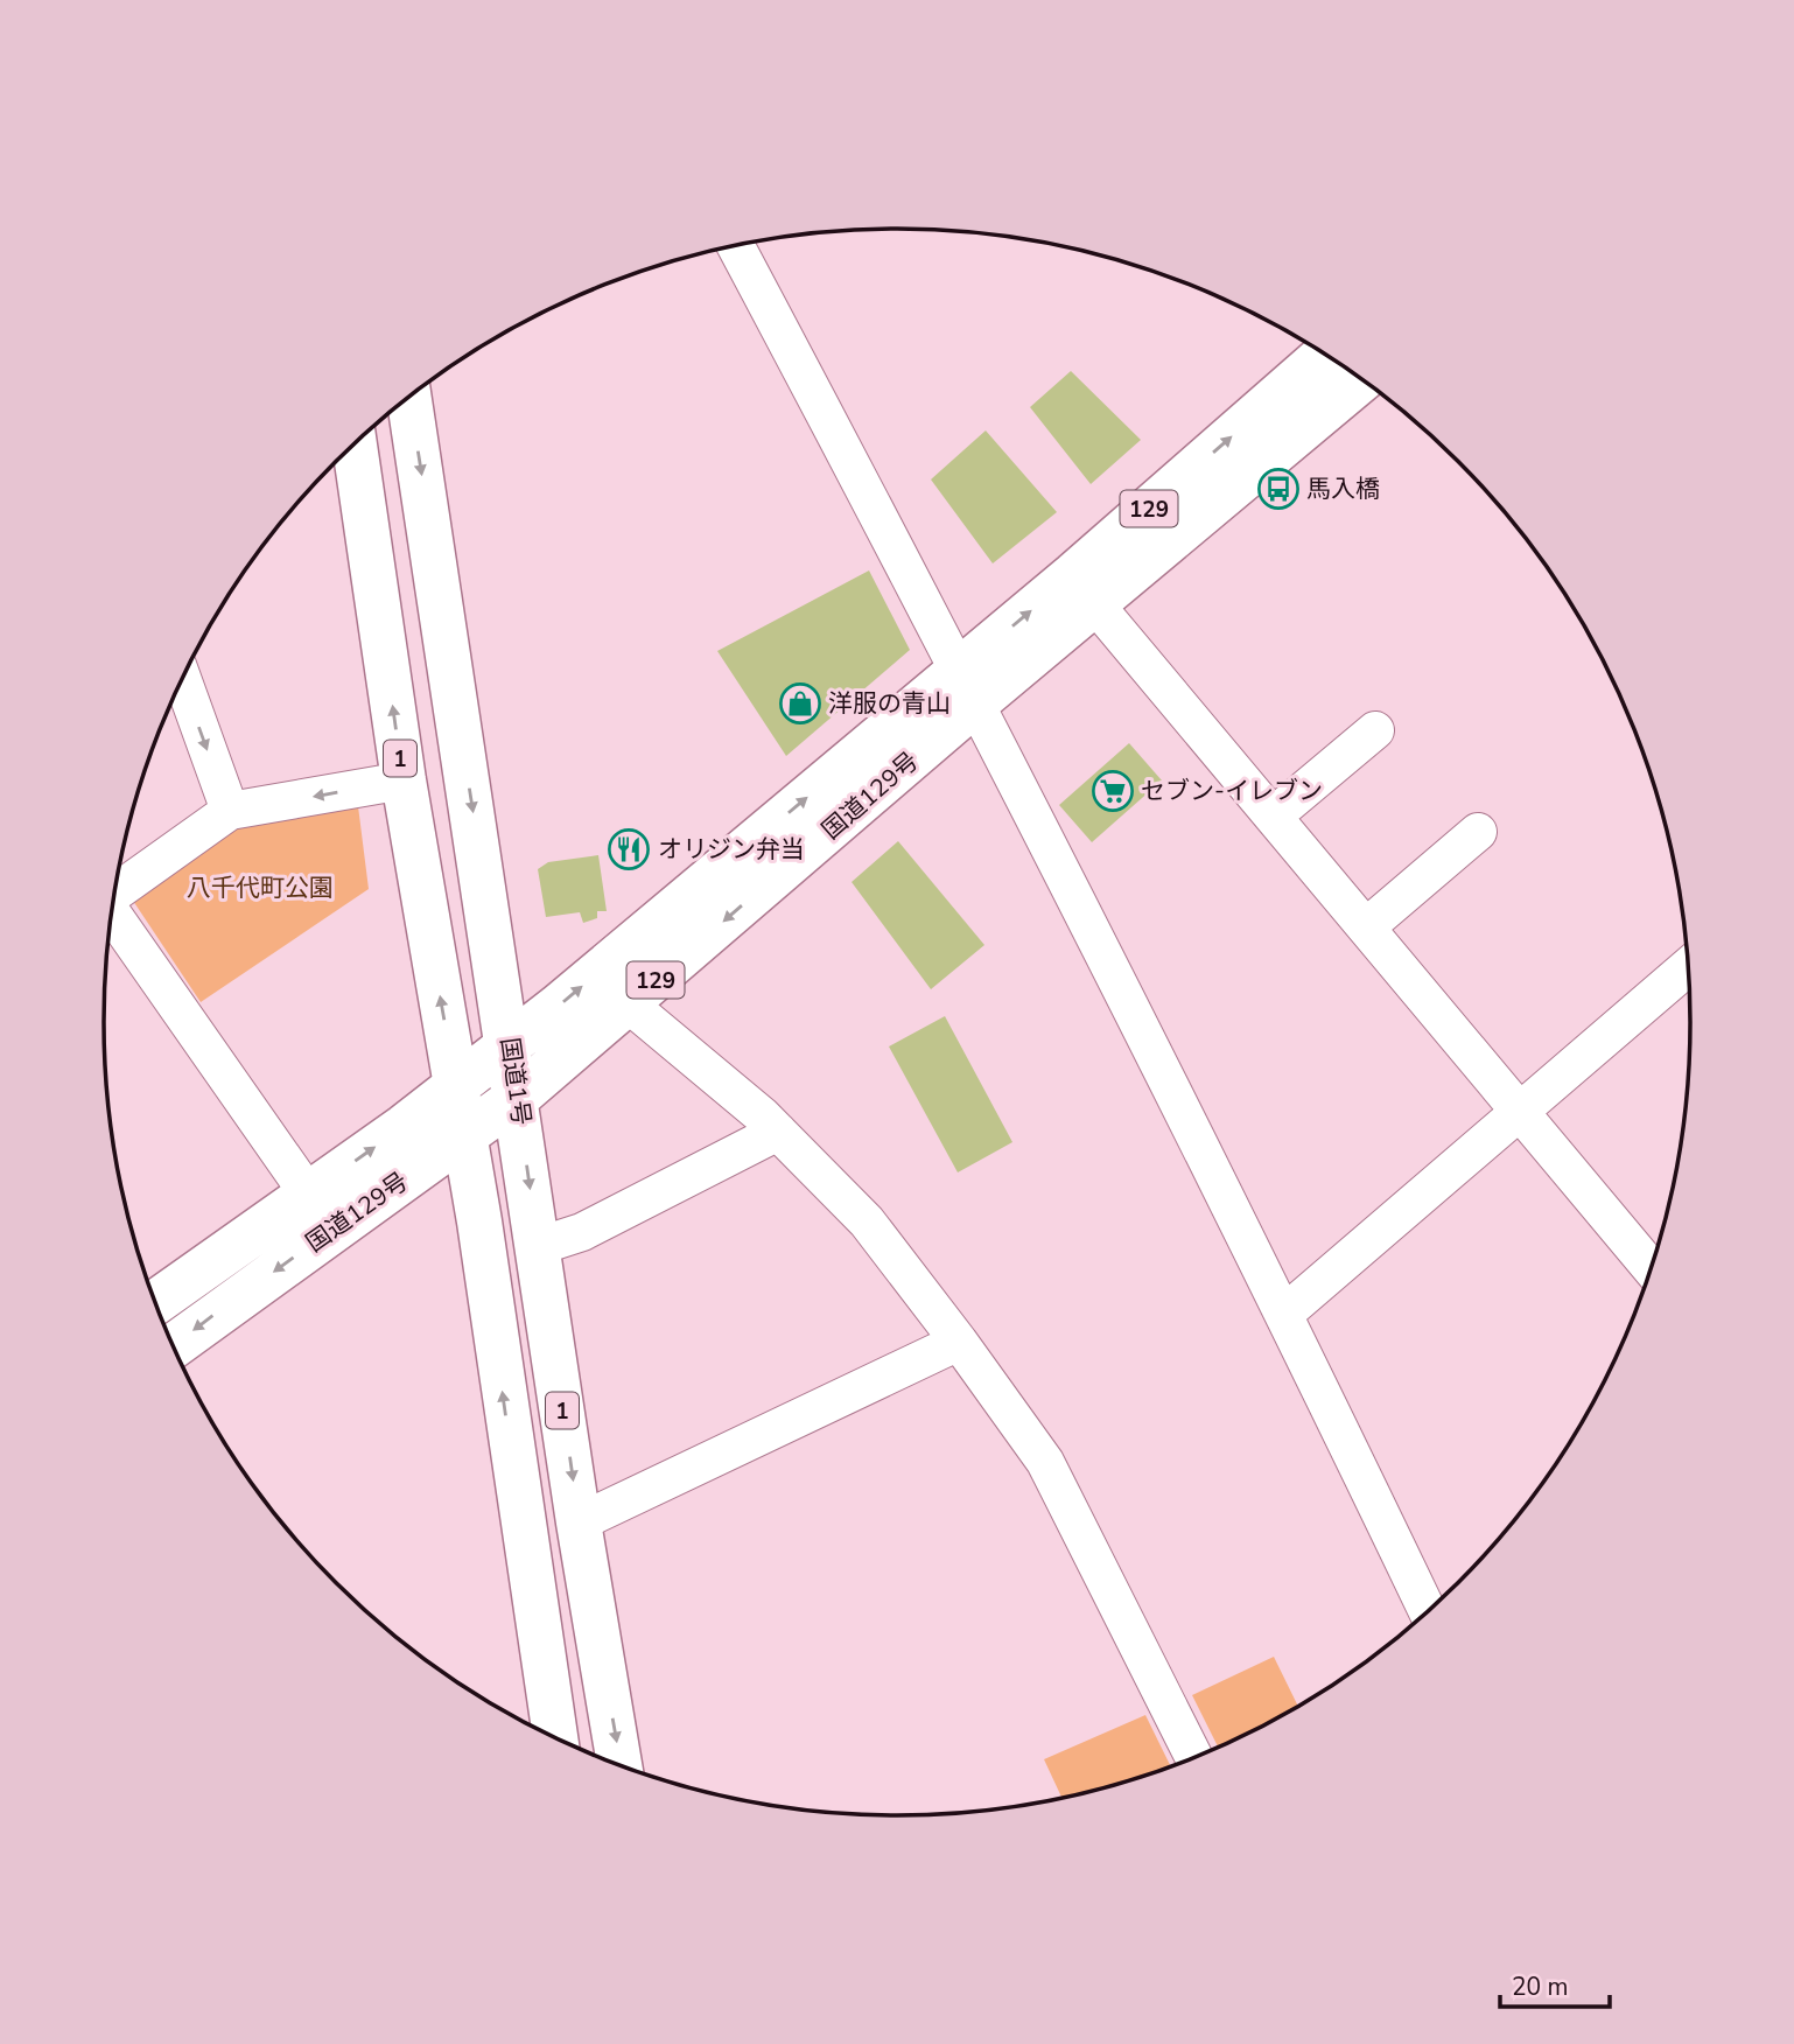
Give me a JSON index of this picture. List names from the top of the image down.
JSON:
{
  "streets": {
    "highway": [
      "129",
      "1",
      "国道129号",
      "国道1号"
    ]
  },
  "crossings": [
    ["1", "国道129号"],
    ["国道129号", "国道1号"]
  ],
  "parks": ["八千代町公園"],
  "places": {
    "bus stop": ["馬入橋"],
    "shop": ["洋服の青山"],
    "supermarket": ["セブン-イレブン"],
    "restaurant": ["オリジン弁当"]
  },
  "scale_bar": "20 m"
}
